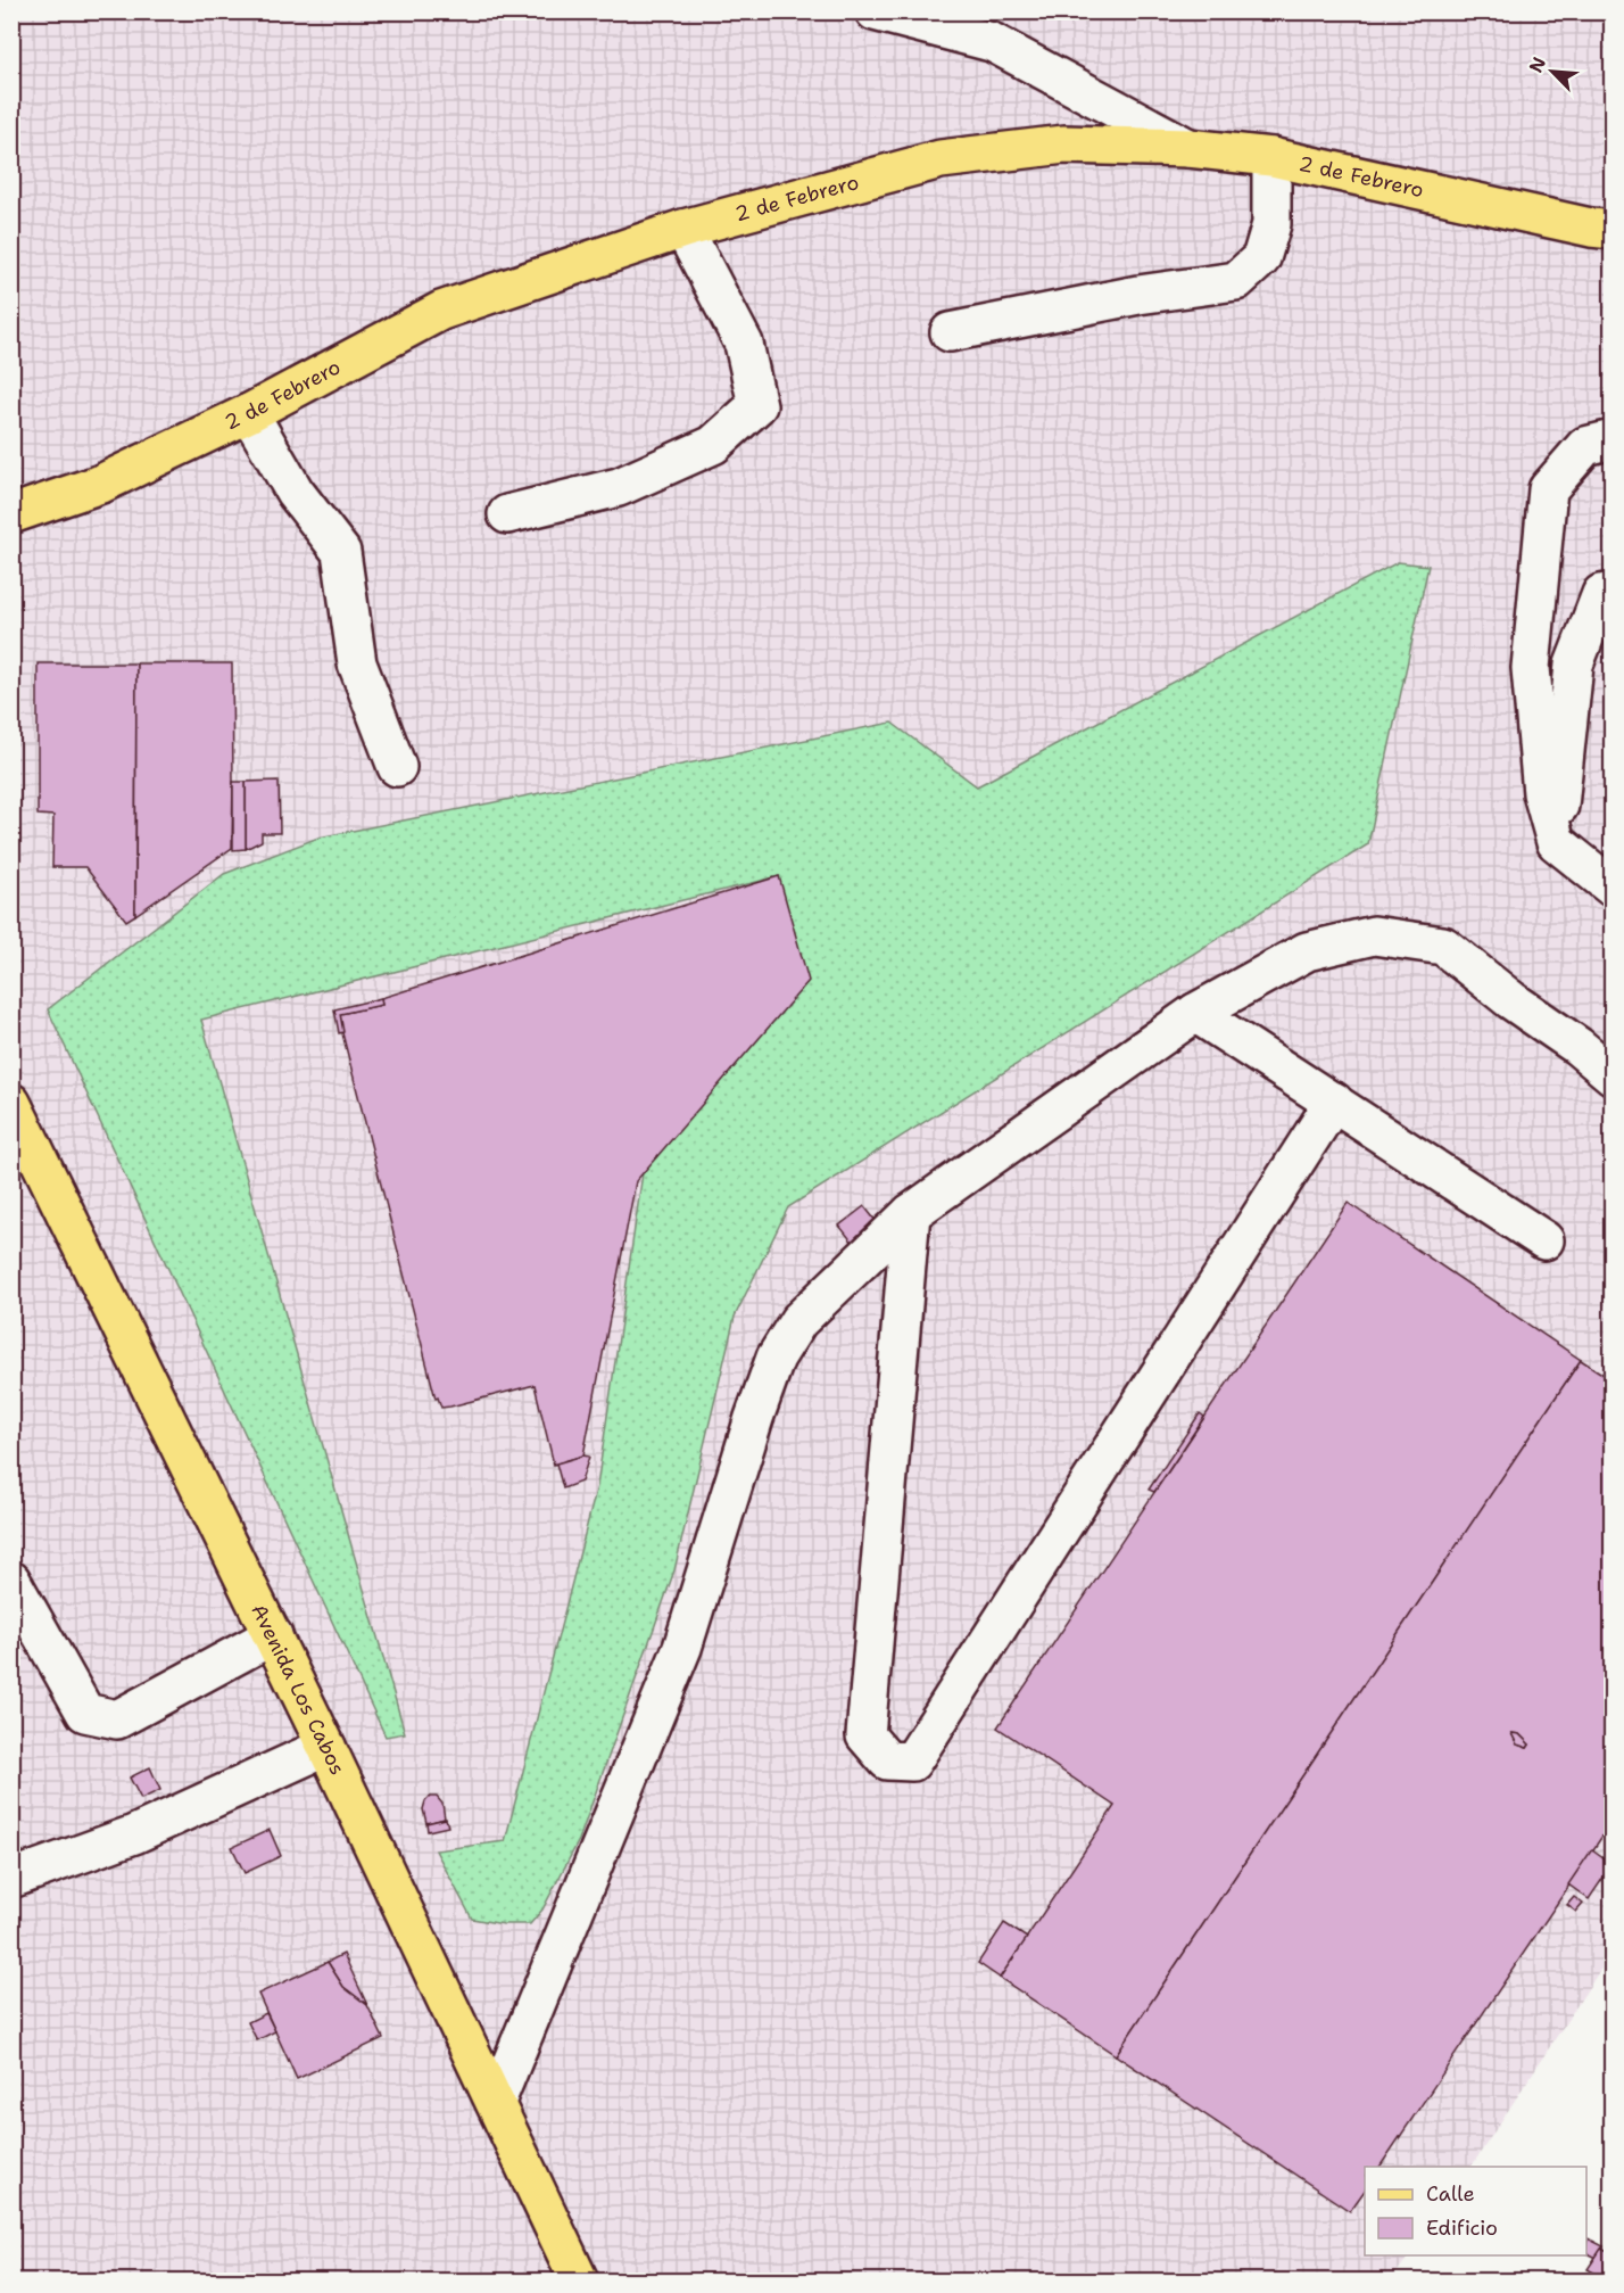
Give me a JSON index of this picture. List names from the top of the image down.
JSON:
{
  "streets": {
    "main road": ["2 de Febrero", "Avenida Los Cabos"]
  },
  "legend": ["Calle", "Edificio"],
  "north": "top left"
}
